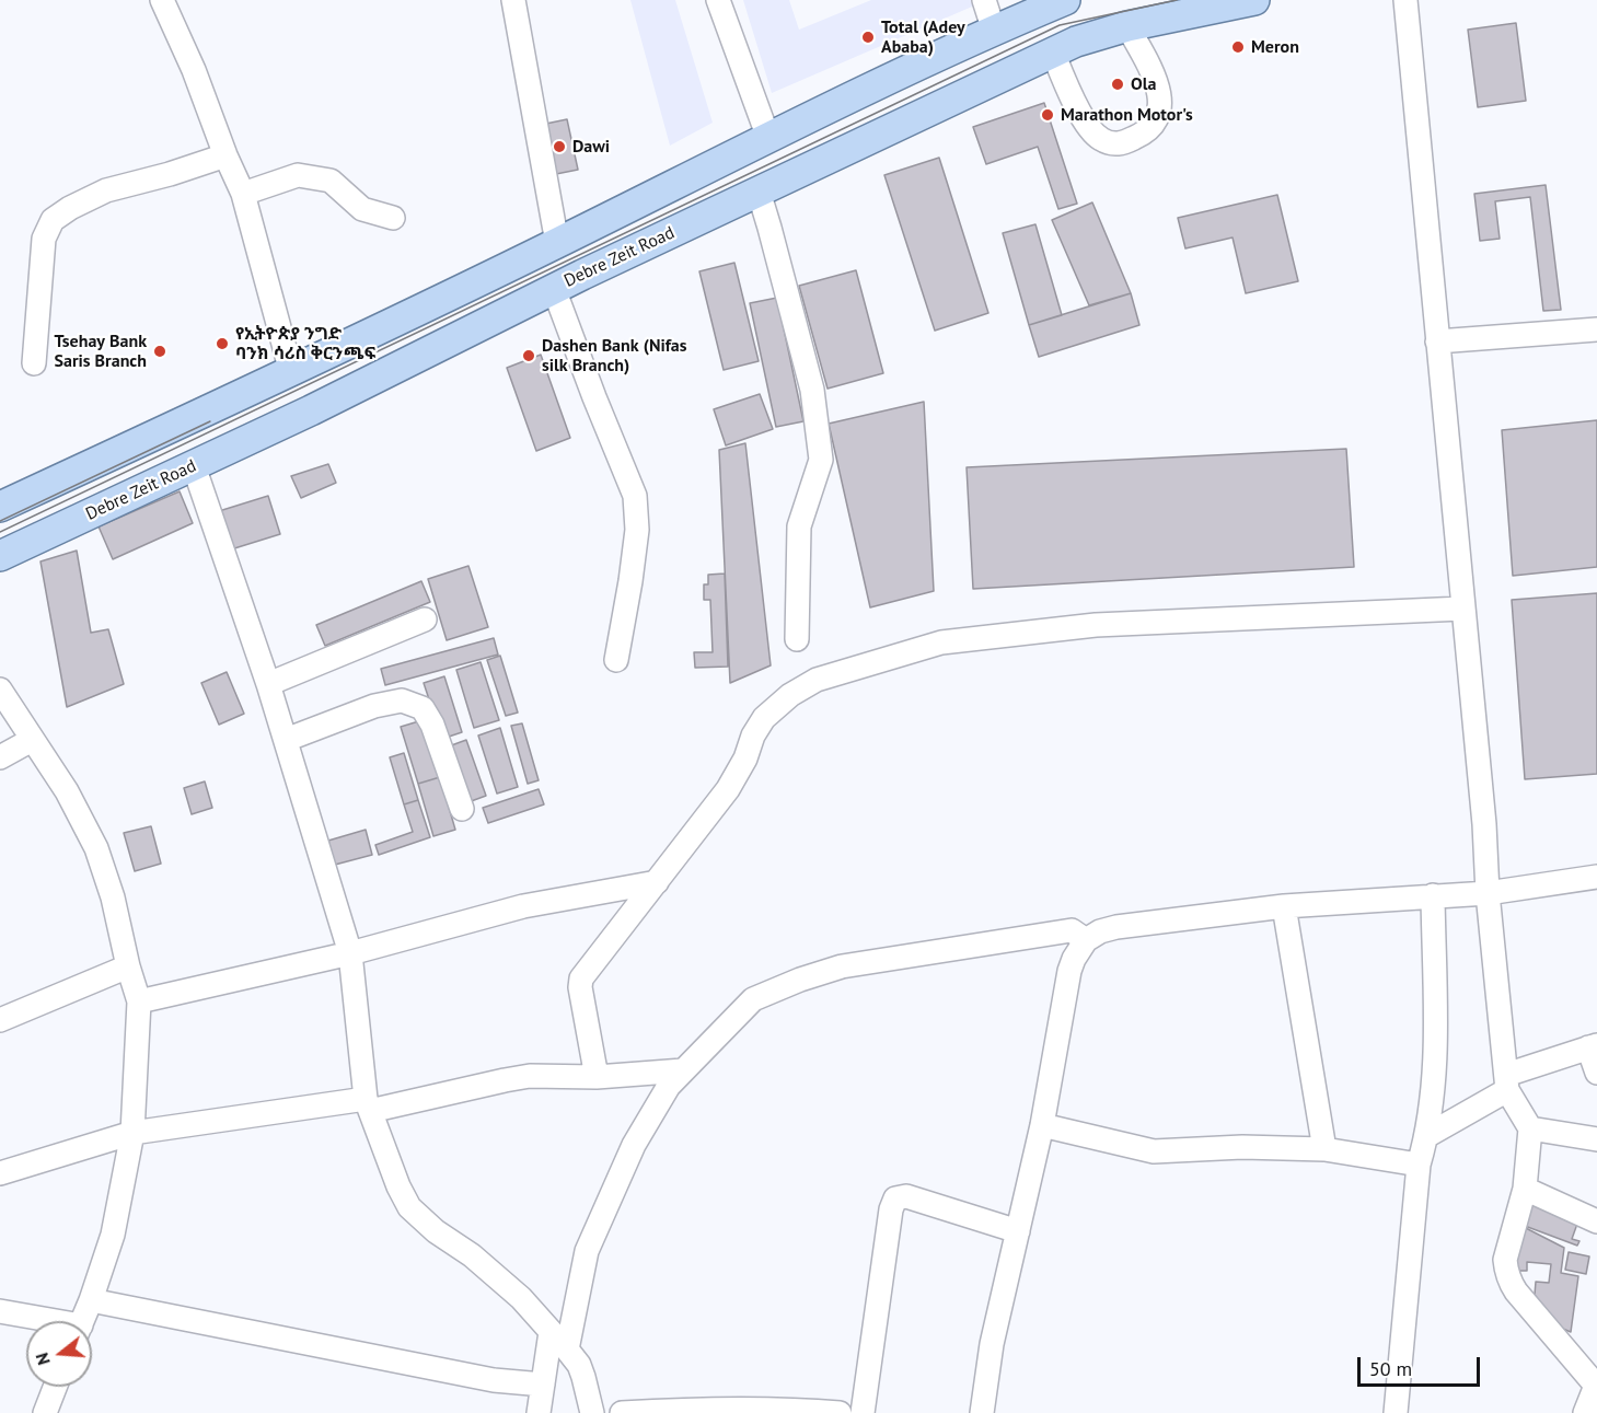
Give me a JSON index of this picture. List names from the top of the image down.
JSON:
{
  "streets": {
    "main road": ["Debre Zeit Road"]
  },
  "places": [
    "Total (Adey Ababa)",
    "Meron",
    "Ola",
    "Marathon Motor's",
    "Dawi",
    "የኢትዮጵያ ንግድ ባንክ ሳሪስ ቅርንጫፍ",
    "Tsehay Bank Saris Branch",
    "Dashen Bank (Nifas silk Branch)"
  ],
  "scale_bar": "50 m",
  "north": "left"
}
